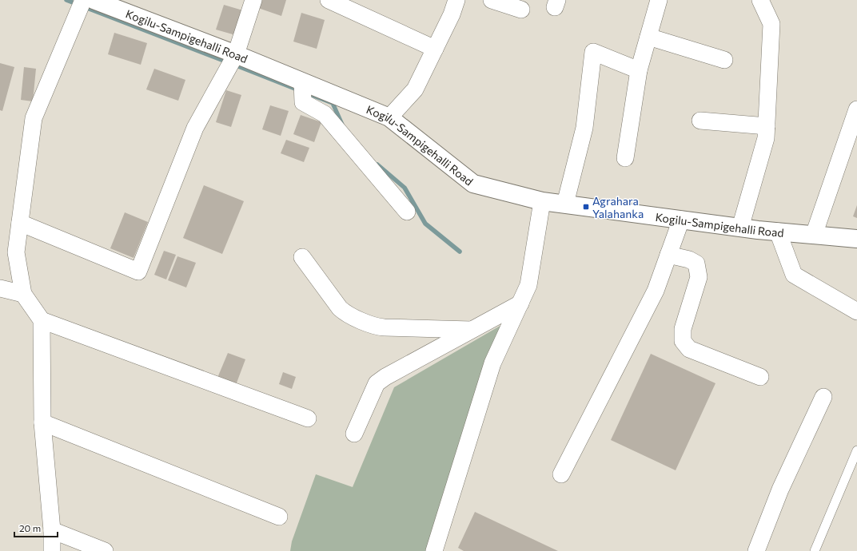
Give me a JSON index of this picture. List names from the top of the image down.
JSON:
{
  "streets": {
    "street": ["Kogilu-Sampigehalli Road"]
  },
  "places": {
    "transit": ["Agrahara Yalahanka"]
  },
  "scale_bar": "20 m"
}
